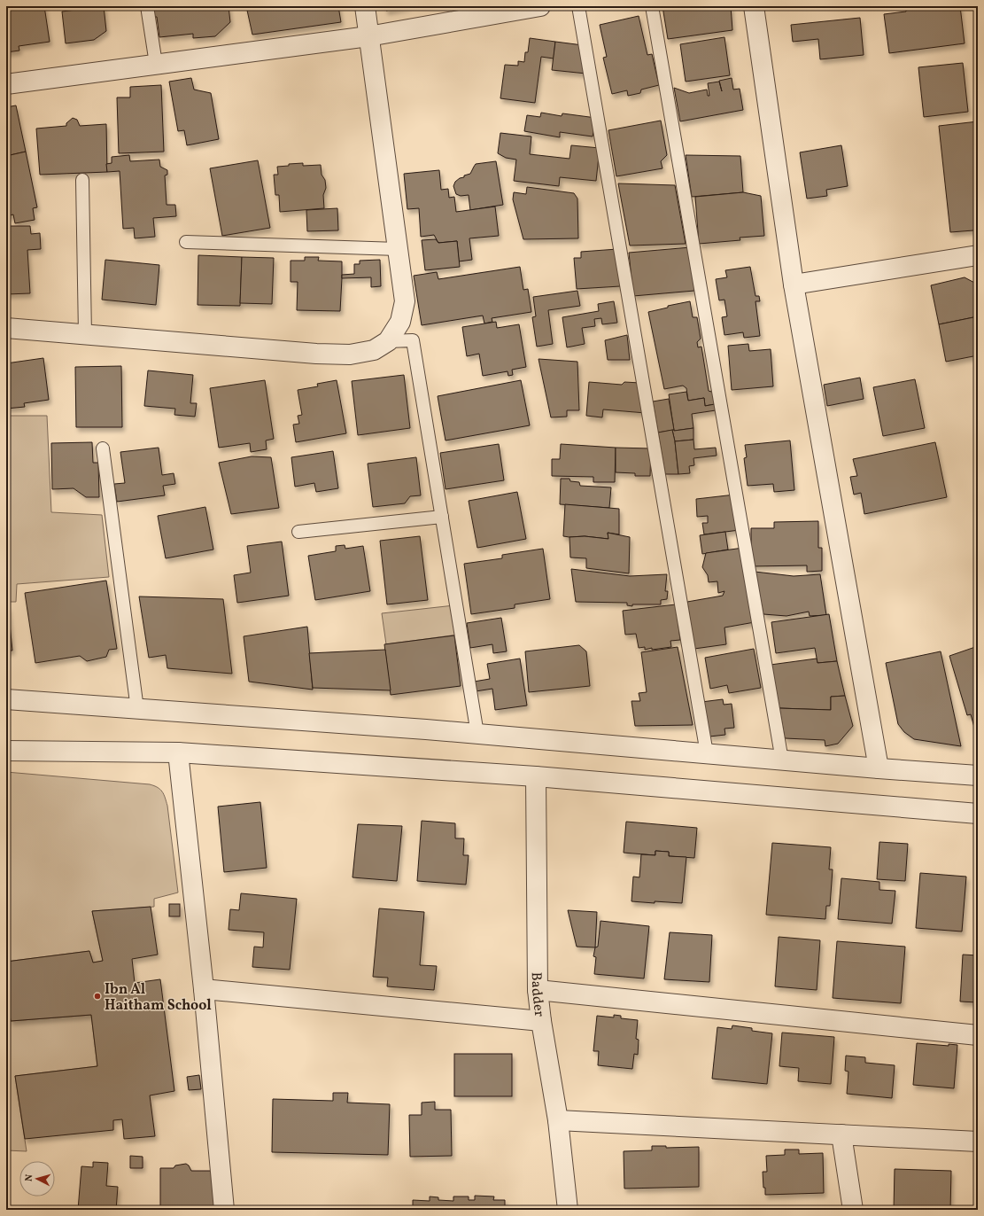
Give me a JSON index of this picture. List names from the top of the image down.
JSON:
{
  "streets": {
    "street": ["Badder"]
  },
  "places": ["Ibn Al Haitham School"],
  "north": "left"
}
